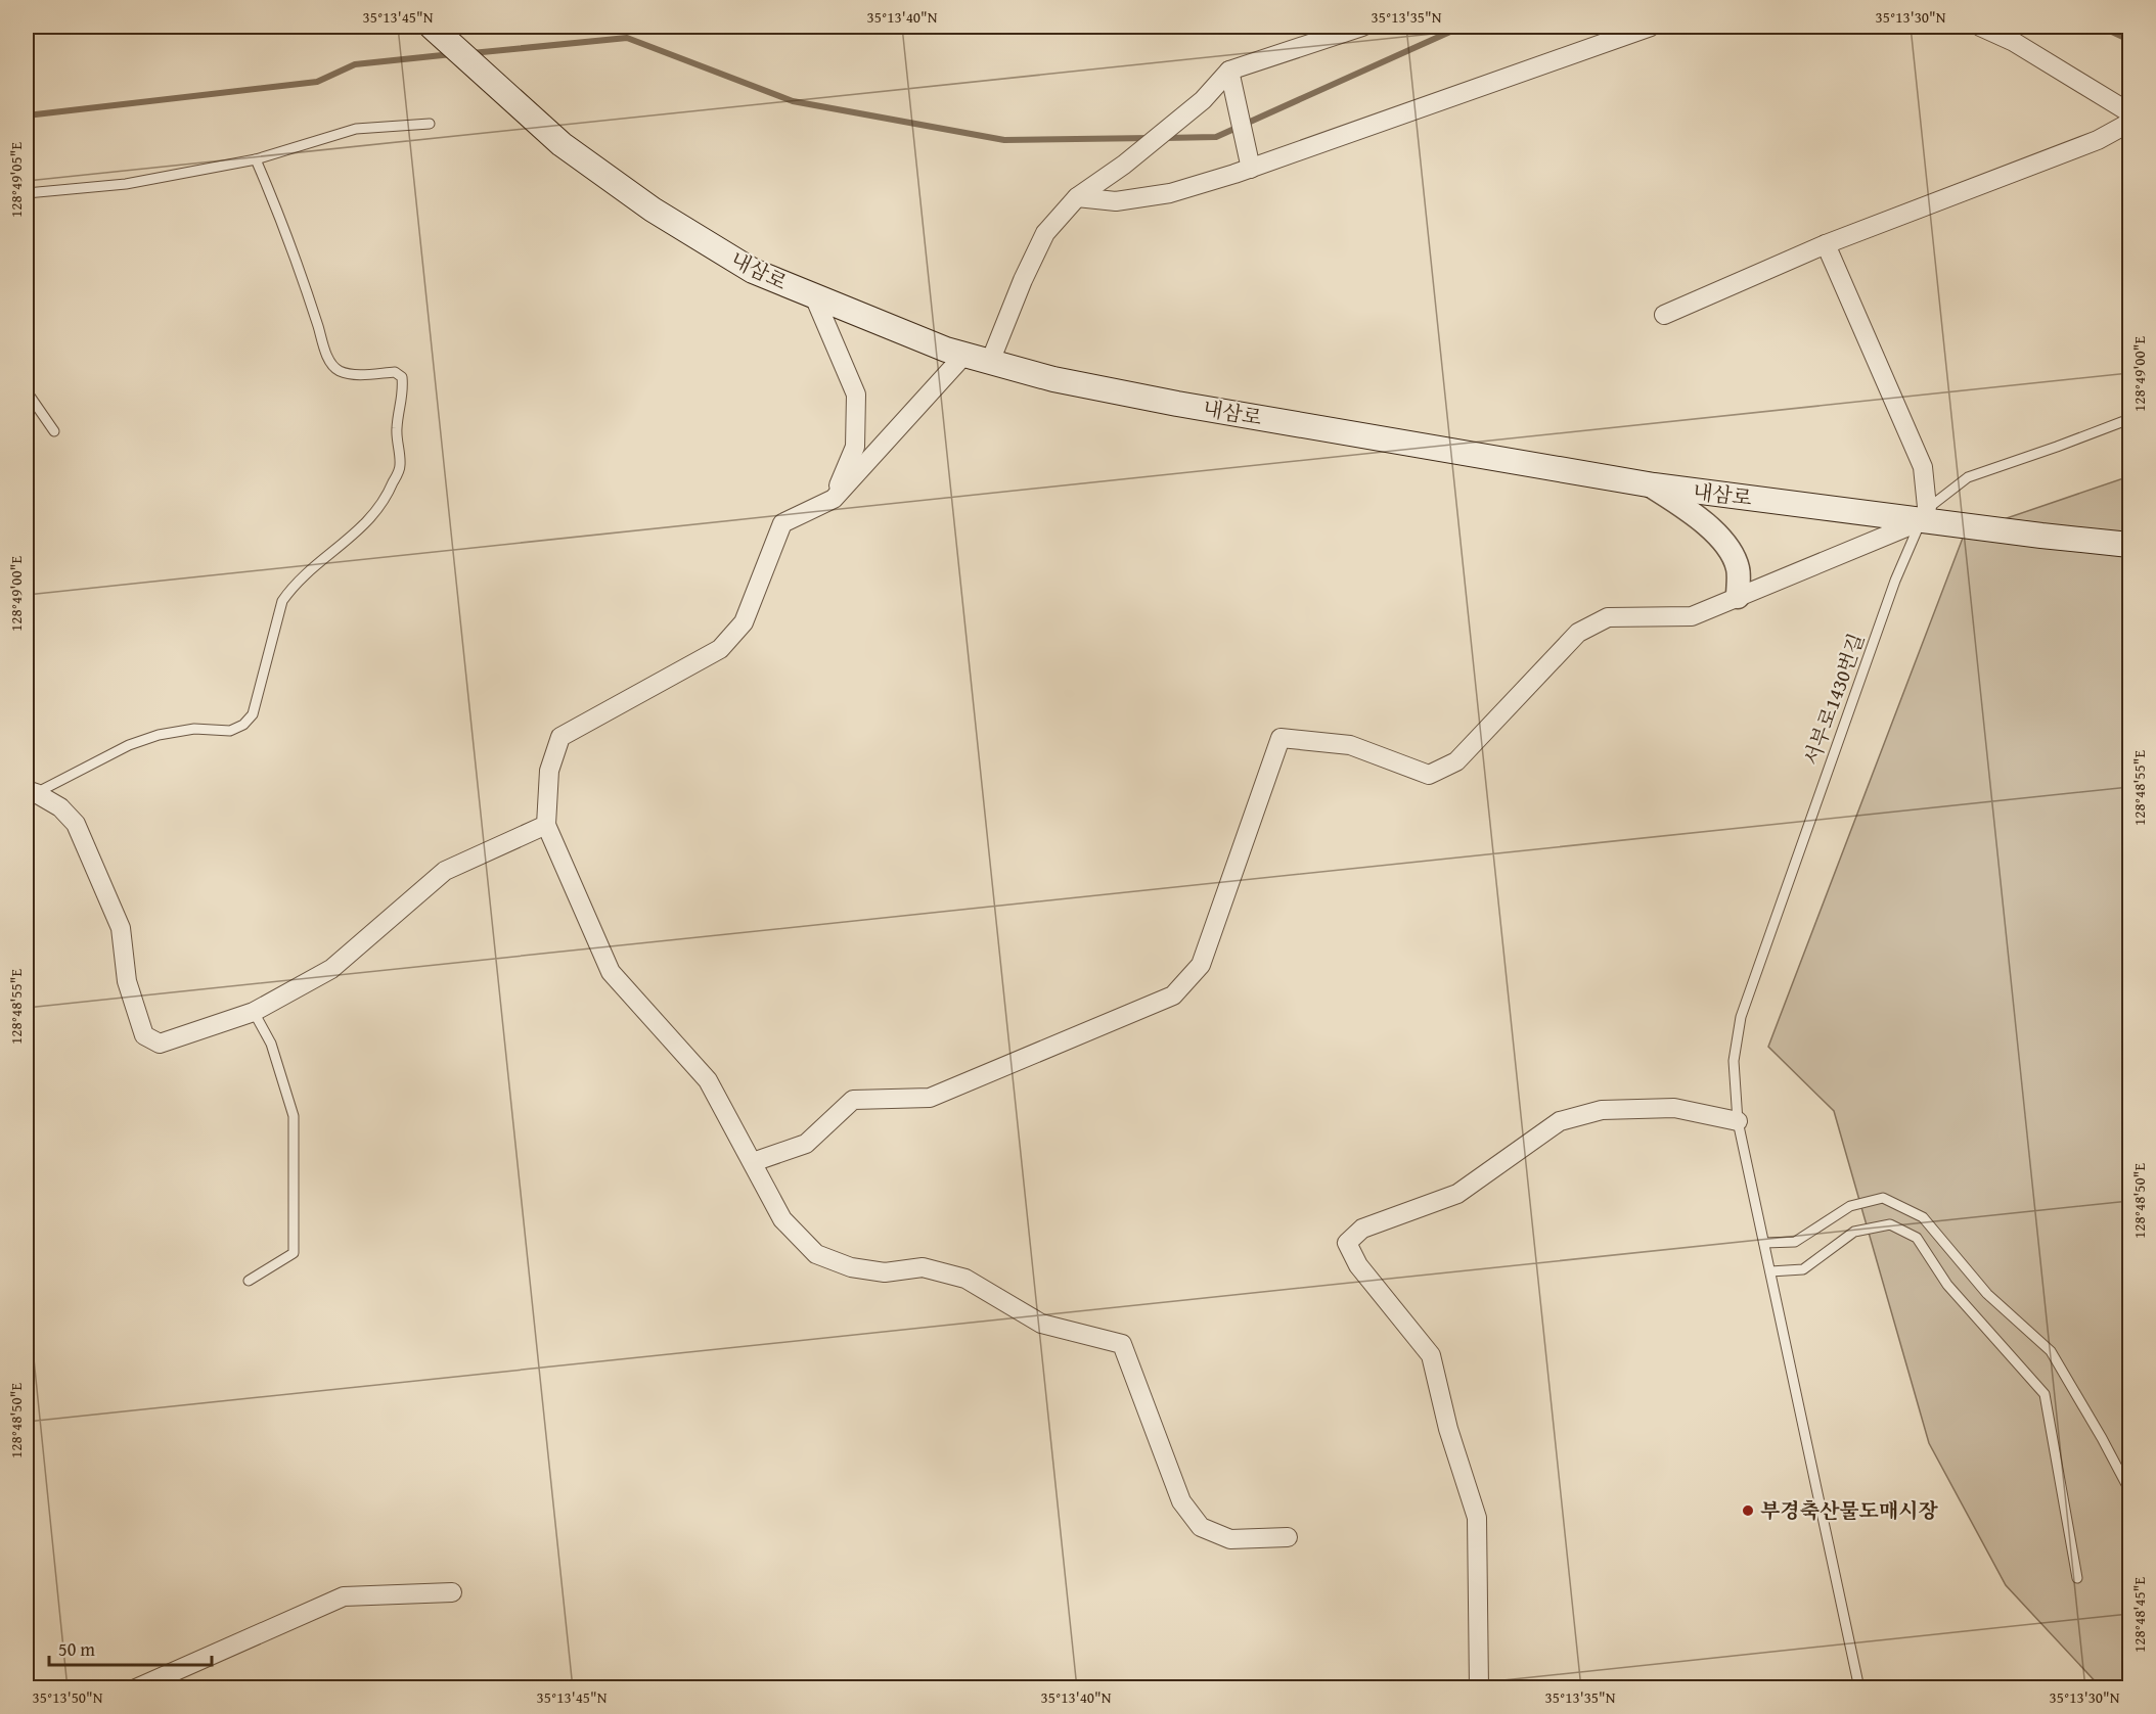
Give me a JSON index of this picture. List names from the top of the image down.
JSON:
{
  "streets": {
    "main road": ["내삼로"],
    "lane": ["서부로1430번길"]
  },
  "crossings": [
    ["내삼로", "서부로1430번길"]
  ],
  "places": ["부경축산물도매시장"],
  "scale_bar": "50 m",
  "coordinates": [
    "35°13'45\"N",
    "35°13'40\"N",
    "35°13'35\"N",
    "35°13'30\"N",
    "128°49'05\"E",
    "128°49'00\"E",
    "128°48'55\"E",
    "128°48'50\"E",
    "128°48'45\"E",
    "35°13'50\"N"
  ]
}
